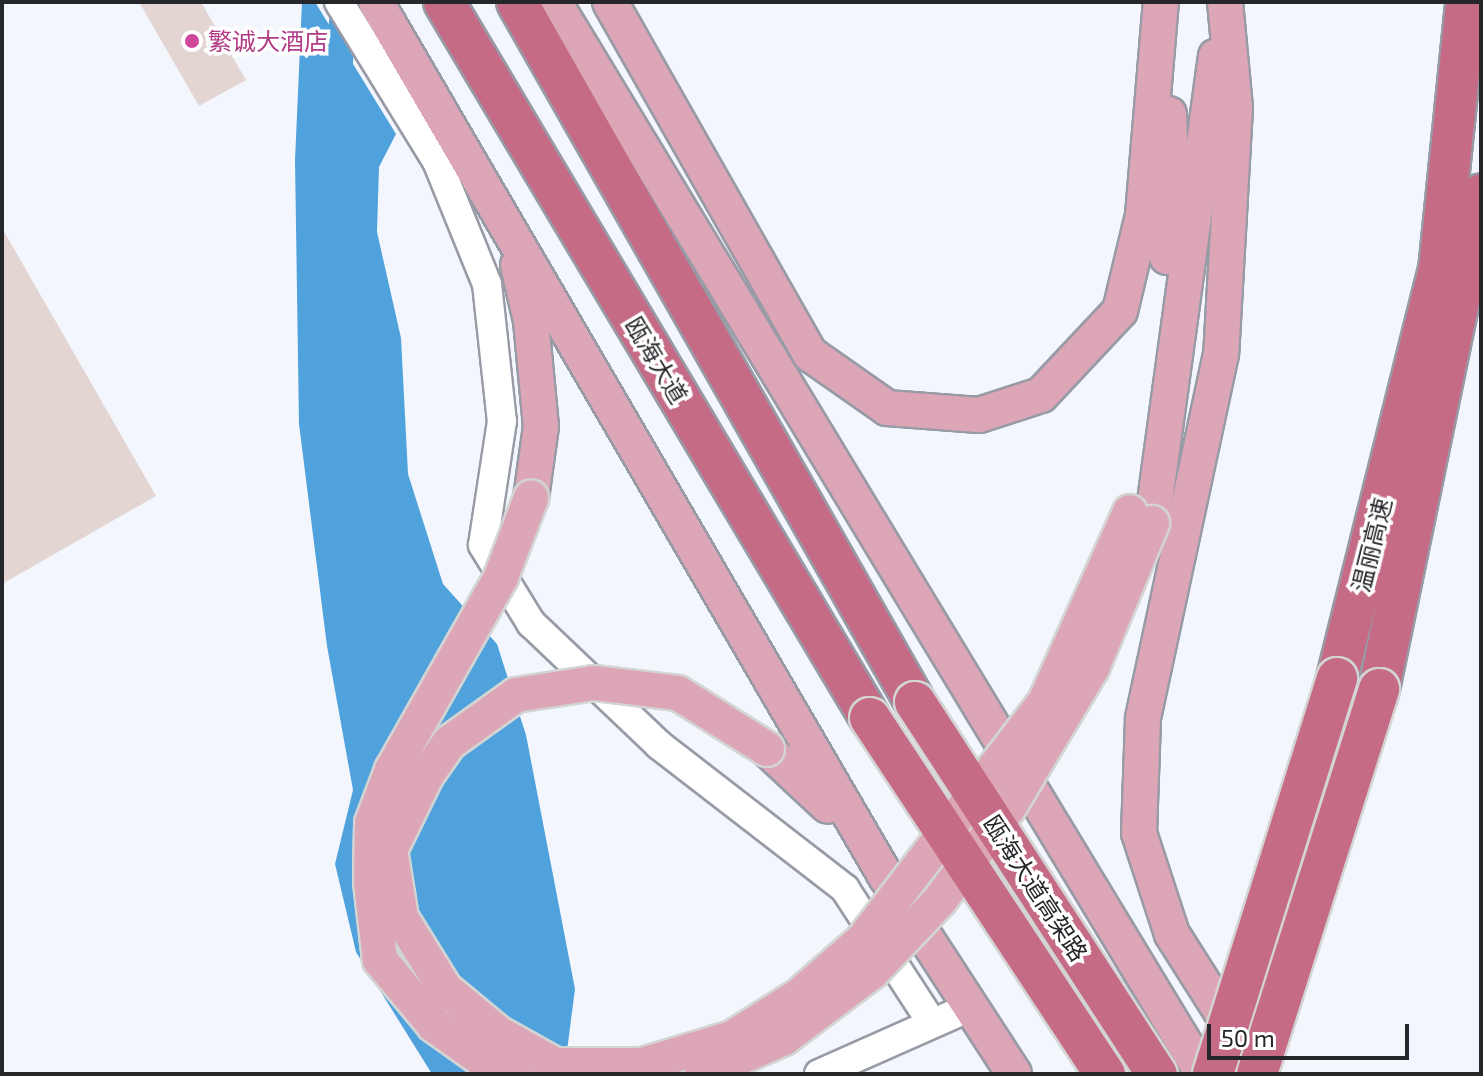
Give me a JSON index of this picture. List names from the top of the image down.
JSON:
{
  "streets": {
    "highway": ["瓯海大道", "温丽高速", "瓯海大道高架路"]
  },
  "crossings": [
    ["瓯海大道", "瓯海大道高架路"]
  ],
  "places": ["繁诚大酒店"],
  "scale_bar": "50 m"
}
